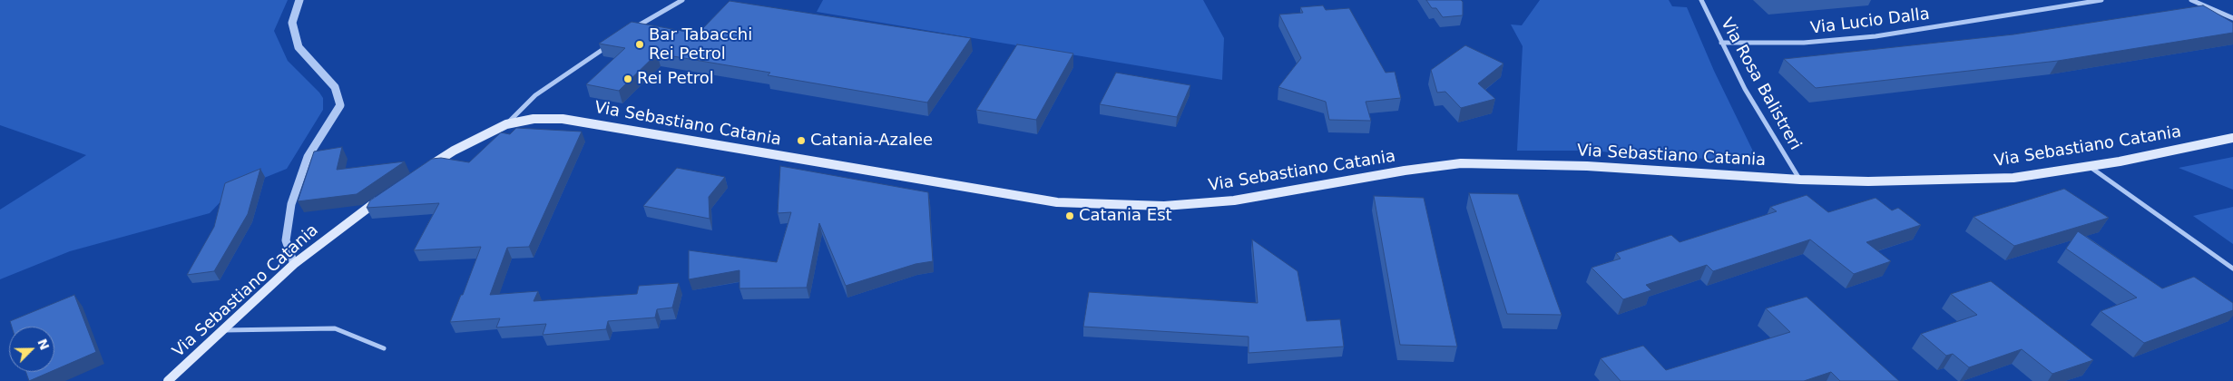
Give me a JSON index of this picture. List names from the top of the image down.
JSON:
{
  "streets": {
    "main road": ["Via Sebastiano Catania"],
    "street": ["Via Lucio Dalla", "Via Rosa Balistreri"]
  },
  "crossings": [
    ["Via Lucio Dalla", "Via Rosa Balistreri"],
    ["Via Rosa Balistreri", "Via Sebastiano Catania"]
  ],
  "places": [
    "Bar Tabacchi Rei Petrol",
    "Rei Petrol",
    "Catania-Azalee",
    "Catania Est"
  ],
  "north": "top right"
}
